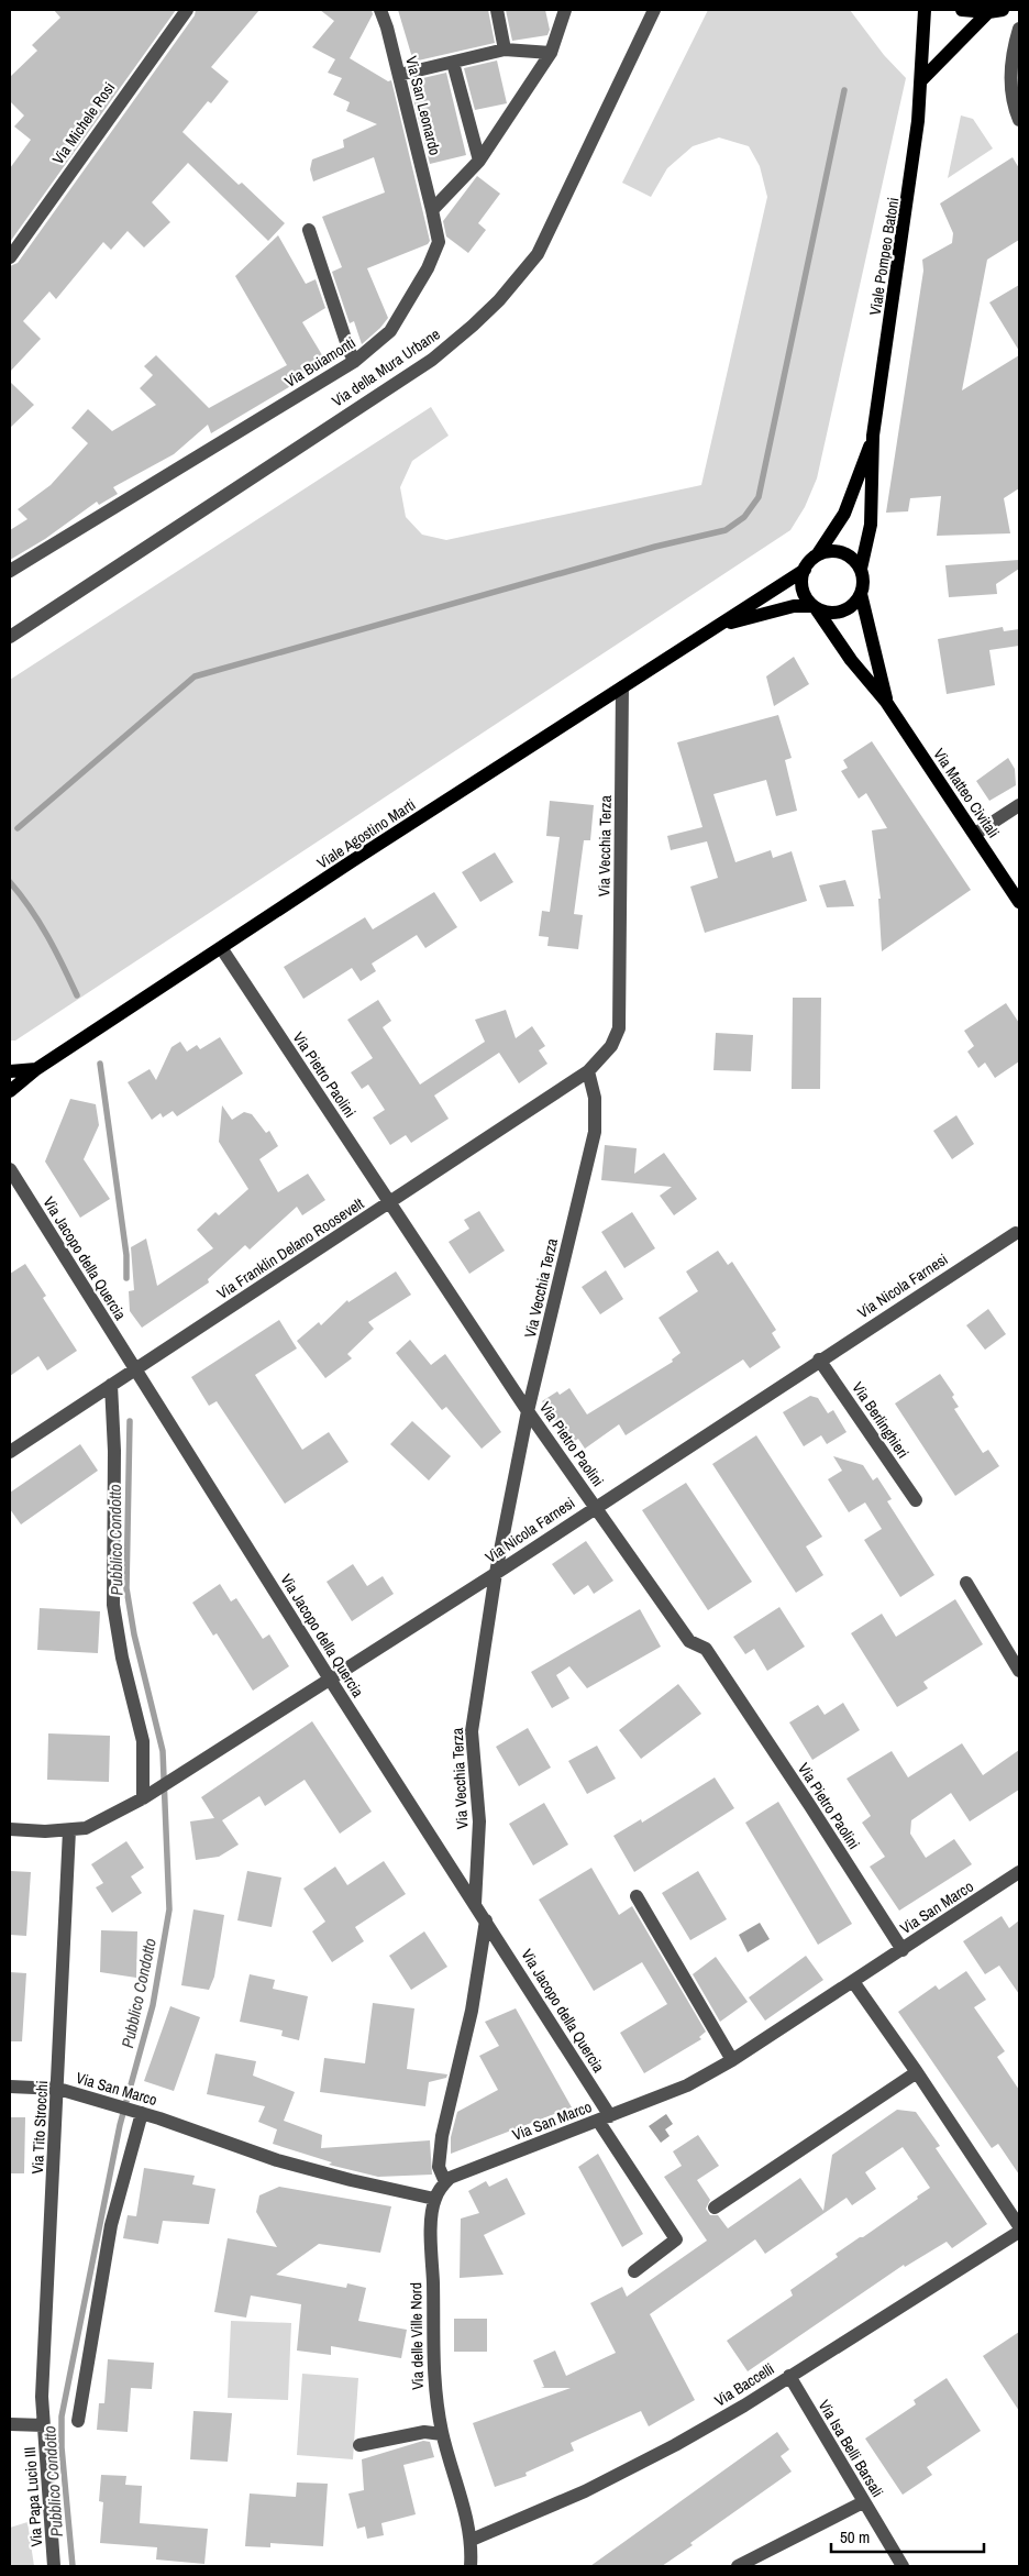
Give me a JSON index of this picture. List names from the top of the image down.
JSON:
{
  "streets": {
    "main road": ["Viale Pompeo Batoni", "Via Matteo Civitali", "Viale Agostino Marti"],
    "street": [
      "Via San Leonardo",
      "Via Michele Rosi",
      "Via Buiamonti",
      "Via della Mura Urbane",
      "Via Vecchia Terza",
      "Via Pietro Paolini",
      "Via Franklin Delano Roosevelt",
      "Via Jacopo della Quercia",
      "Via Nicola Farnesi",
      "Via Berlinghieri",
      "Via San Marco",
      "Via Tito Strocchi",
      "Via delle Ville Nord",
      "Via Baccelli",
      "Via Isa Belli Barsali",
      "Via Papa Lucio III"
    ]
  },
  "crossings": [
    ["Via San Leonardo", "Via Buiamonti"],
    ["Viale Pompeo Batoni", "Via Matteo Civitali"],
    ["Viale Pompeo Batoni", "Viale Agostino Marti"],
    ["Via Matteo Civitali", "Viale Agostino Marti"],
    ["Viale Agostino Marti", "Via Vecchia Terza"],
    ["Viale Agostino Marti", "Via Pietro Paolini"],
    ["Via Vecchia Terza", "Via Pietro Paolini"],
    ["Via Vecchia Terza", "Via Franklin Delano Roosevelt"],
    ["Via Vecchia Terza", "Via Jacopo della Quercia"],
    ["Via Vecchia Terza", "Via Nicola Farnesi"],
    ["Via Pietro Paolini", "Via Franklin Delano Roosevelt"],
    ["Via Pietro Paolini", "Via Nicola Farnesi"],
    ["Via Pietro Paolini", "Via San Marco"],
    ["Via Franklin Delano Roosevelt", "Via Jacopo della Quercia"],
    ["Via Jacopo della Quercia", "Via Nicola Farnesi"],
    ["Via Jacopo della Quercia", "Via San Marco"],
    ["Via Nicola Farnesi", "Via Berlinghieri"],
    ["Via Nicola Farnesi", "Via Tito Strocchi"],
    ["Via San Marco", "Via Tito Strocchi"],
    ["Via San Marco", "Via delle Ville Nord"],
    ["Via Tito Strocchi", "Via Papa Lucio III"],
    ["Via delle Ville Nord", "Via Baccelli"],
    ["Via Baccelli", "Via Isa Belli Barsali"]
  ],
  "water": ["Pubblico Condotto"],
  "scale_bar": "50 m"
}
